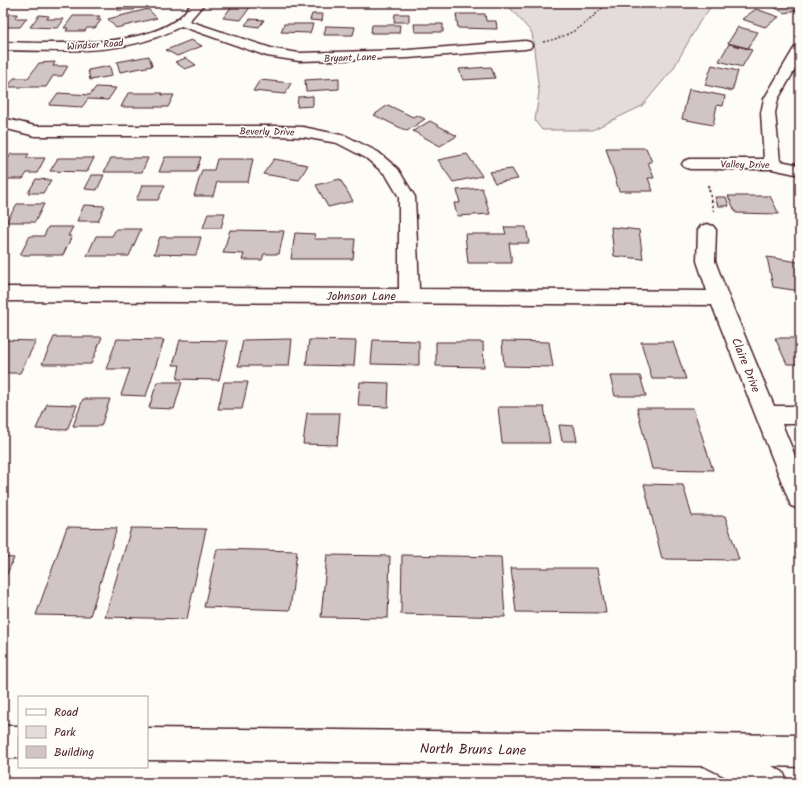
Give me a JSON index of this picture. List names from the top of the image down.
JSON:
{
  "streets": {
    "street": [
      "Windsor Road",
      "Bryant Lane",
      "Beverly Drive",
      "Valley Drive",
      "Johnson Lane",
      "Claire Drive",
      "North Bruns Lane"
    ]
  },
  "crossings": [
    ["Windsor Road", "Bryant Lane"],
    ["Beverly Drive", "Johnson Lane"],
    ["Johnson Lane", "Claire Drive"]
  ],
  "legend": ["Road", "Park", "Building"]
}
